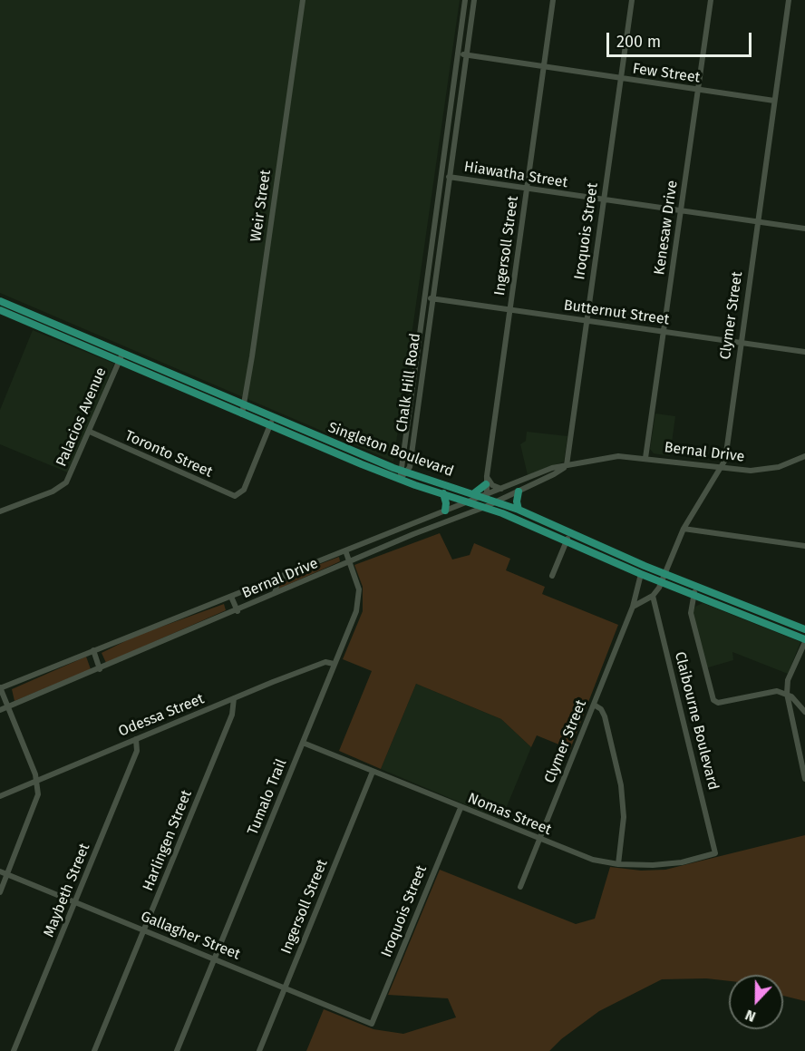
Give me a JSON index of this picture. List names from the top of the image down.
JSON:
{
  "streets": {
    "main road": ["Singleton Boulevard"],
    "street": [
      "Few Street",
      "Hiawatha Street",
      "Weir Street",
      "Kenesaw Drive",
      "Iroquois Street",
      "Ingersoll Street",
      "Butternut Street",
      "Clymer Street",
      "Chalk Hill Road",
      "Palacios Avenue",
      "Bernal Drive",
      "Toronto Street",
      "Odessa Street",
      "Claibourne Boulevard",
      "Tumalo Trail",
      "Nomas Street",
      "Harlingen Street",
      "Maybeth Street",
      "Gallagher Street"
    ]
  },
  "crossings": [
    ["Few Street", "Kenesaw Drive"],
    ["Few Street", "Iroquois Street"],
    ["Few Street", "Ingersoll Street"],
    ["Few Street", "Clymer Street"],
    ["Few Street", "Chalk Hill Road"],
    ["Hiawatha Street", "Kenesaw Drive"],
    ["Hiawatha Street", "Iroquois Street"],
    ["Hiawatha Street", "Ingersoll Street"],
    ["Hiawatha Street", "Clymer Street"],
    ["Hiawatha Street", "Chalk Hill Road"],
    ["Weir Street", "Singleton Boulevard"],
    ["Kenesaw Drive", "Butternut Street"],
    ["Kenesaw Drive", "Bernal Drive"],
    ["Iroquois Street", "Butternut Street"],
    ["Iroquois Street", "Bernal Drive"],
    ["Iroquois Street", "Nomas Street"],
    ["Iroquois Street", "Gallagher Street"],
    ["Ingersoll Street", "Butternut Street"],
    ["Ingersoll Street", "Singleton Boulevard"],
    ["Ingersoll Street", "Bernal Drive"],
    ["Ingersoll Street", "Nomas Street"],
    ["Ingersoll Street", "Gallagher Street"],
    ["Butternut Street", "Clymer Street"],
    ["Butternut Street", "Chalk Hill Road"],
    ["Clymer Street", "Singleton Boulevard"],
    ["Clymer Street", "Bernal Drive"],
    ["Clymer Street", "Claibourne Boulevard"],
    ["Clymer Street", "Nomas Street"],
    ["Chalk Hill Road", "Singleton Boulevard"],
    ["Palacios Avenue", "Singleton Boulevard"],
    ["Palacios Avenue", "Toronto Street"],
    ["Singleton Boulevard", "Bernal Drive"],
    ["Singleton Boulevard", "Toronto Street"],
    ["Singleton Boulevard", "Claibourne Boulevard"],
    ["Bernal Drive", "Tumalo Trail"],
    ["Odessa Street", "Tumalo Trail"],
    ["Odessa Street", "Harlingen Street"],
    ["Odessa Street", "Maybeth Street"],
    ["Claibourne Boulevard", "Nomas Street"],
    ["Tumalo Trail", "Nomas Street"],
    ["Tumalo Trail", "Gallagher Street"],
    ["Harlingen Street", "Gallagher Street"],
    ["Maybeth Street", "Gallagher Street"]
  ],
  "scale_bar": "200 m",
  "north": "bottom"
}
